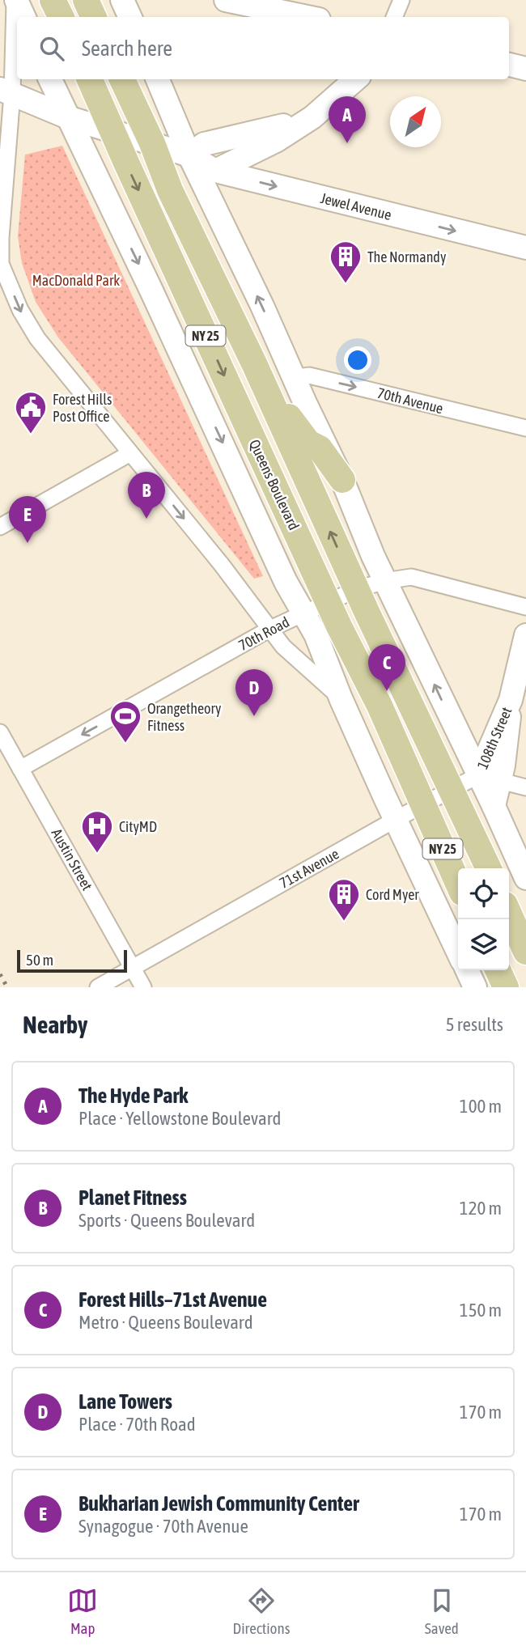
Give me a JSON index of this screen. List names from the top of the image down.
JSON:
{
  "streets": {
    "main road": ["NY 25", "Queens Boulevard"],
    "street": [
      "Jewel Avenue",
      "70th Avenue",
      "70th Road",
      "108th Street",
      "Austin Street",
      "71st Avenue"
    ]
  },
  "crossings": [
    ["Jewel Avenue", "NY 25"],
    ["Jewel Avenue", "Queens Boulevard"],
    ["NY 25", "70th Road"],
    ["NY 25", "71st Avenue"],
    ["Queens Boulevard", "70th Road"],
    ["Queens Boulevard", "71st Avenue"],
    ["70th Road", "Austin Street"],
    ["108th Street", "71st Avenue"],
    ["Austin Street", "71st Avenue"]
  ],
  "one_way": ["Jewel Avenue", "70th Avenue", "70th Road"],
  "parks": ["MacDonald Park"],
  "places": {
    "building": ["The Normandy", "Cord Myer"],
    "public building": ["Forest Hills Post Office"],
    "sports": ["Orangetheory Fitness"],
    "hospital": ["CityMD"]
  },
  "scale_bar": "50 m",
  "north": "top right",
  "page": {
    "search": "Search here",
    "pins": [
      "A",
      "B",
      "E",
      "C",
      "D"
    ],
    "scale": "50 m",
    "heading": ["Nearby", "5 results"],
    "list": [
      {
        "mark": "A",
        "name": "The Hyde Park",
        "note": "Place · Yellowstone Boulevard",
        "value": "100 m"
      },
      {
        "mark": "B",
        "name": "Planet Fitness",
        "note": "Sports · Queens Boulevard",
        "value": "120 m"
      },
      {
        "mark": "C",
        "name": "Forest Hills–71st Avenue",
        "note": "Metro · Queens Boulevard",
        "value": "150 m"
      },
      {
        "mark": "D",
        "name": "Lane Towers",
        "note": "Place · 70th Road",
        "value": "170 m"
      },
      {
        "mark": "E",
        "name": "Bukharian Jewish Community Center",
        "note": "Synagogue · 70th Avenue",
        "value": "170 m"
      }
    ],
    "nav": ["Map", "Directions", "Saved"]
  }
}
